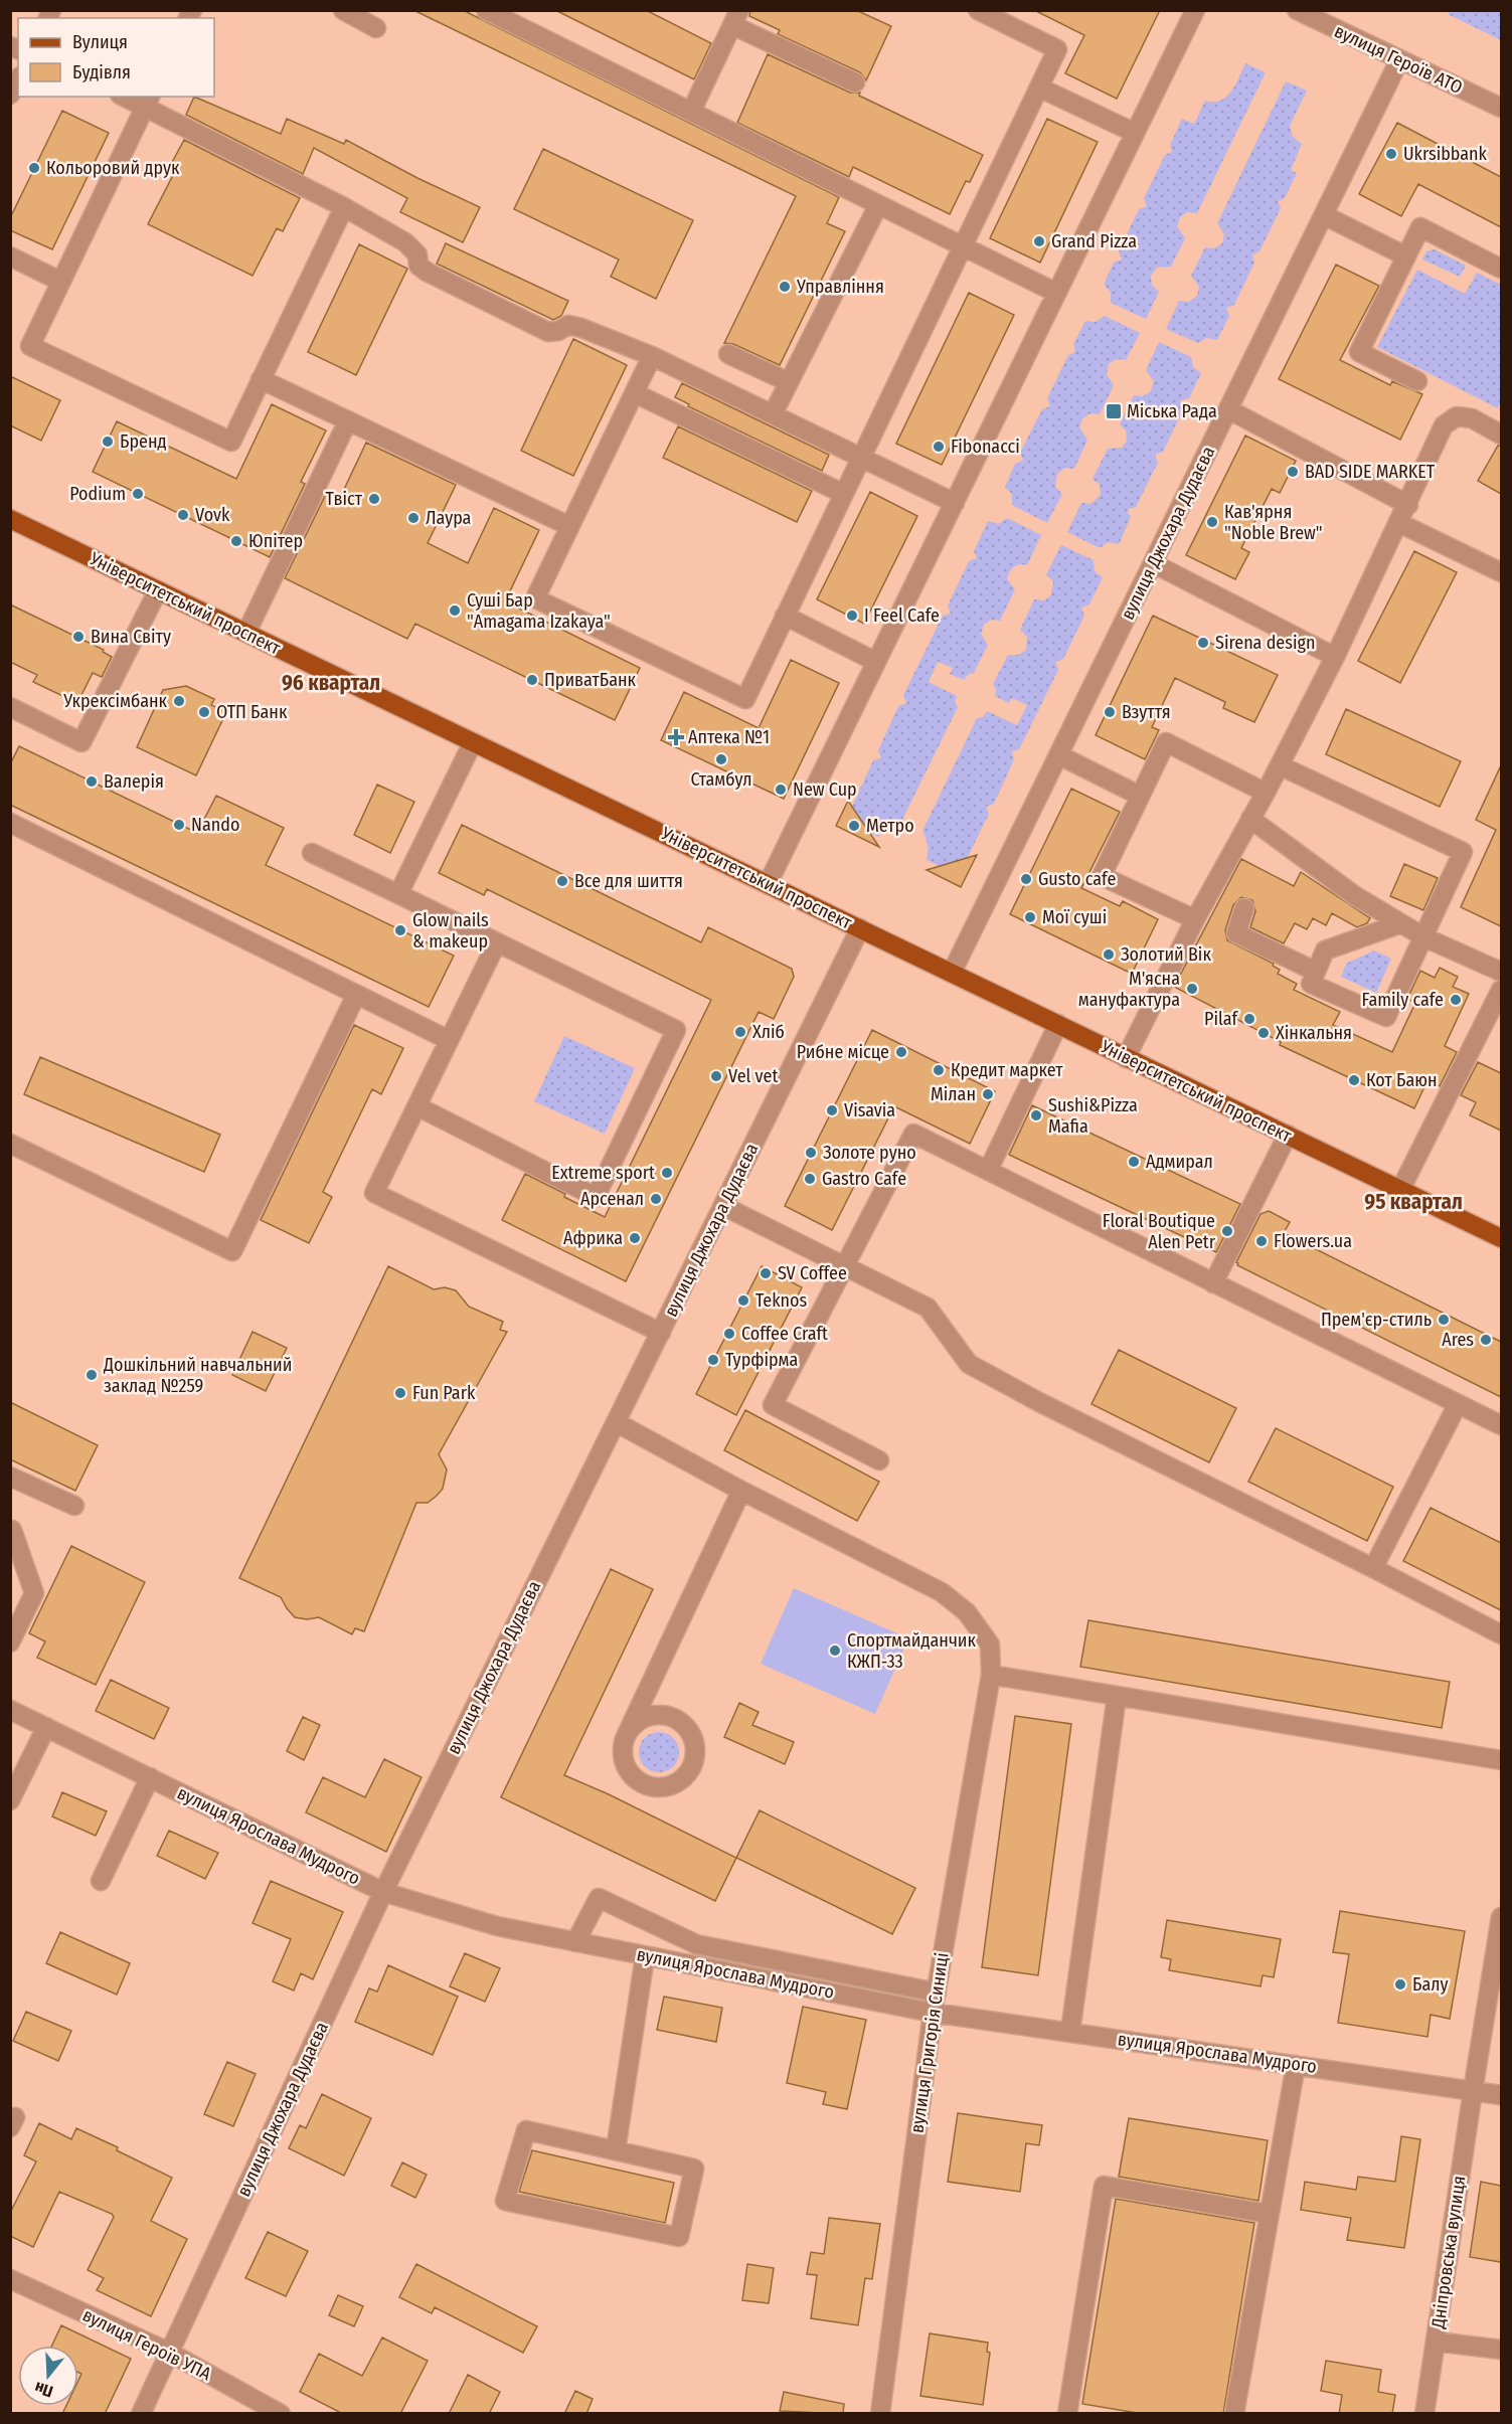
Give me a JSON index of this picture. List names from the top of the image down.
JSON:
{
  "streets": {
    "main road": ["Університетський проспект"],
    "street": [
      "вулиця Героїв АТО",
      "вулиця Джохара Дудаєва",
      "вулиця Ярослава Мудрого",
      "вулиця Григорія Синиці",
      "Дніпровська вулиця",
      "вулиця Героїв УПА"
    ]
  },
  "crossings": [
    ["вулиця Героїв АТО", "вулиця Джохара Дудаєва"],
    ["вулиця Джохара Дудаєва", "Університетський проспект"],
    ["вулиця Джохара Дудаєва", "вулиця Ярослава Мудрого"],
    ["вулиця Джохара Дудаєва", "вулиця Григорія Синиці"],
    ["вулиця Джохара Дудаєва", "вулиця Героїв УПА"],
    ["вулиця Ярослава Мудрого", "вулиця Григорія Синиці"],
    ["вулиця Ярослава Мудрого", "Дніпровська вулиця"]
  ],
  "districts": ["96 квартал", "95 квартал"],
  "places": {
    "other": [
      "Ukrsibbank",
      "Кольоровий друк",
      "Grand Pizza",
      "Управління",
      "Бренд",
      "Fibonacci",
      "BAD SIDE MARKET",
      "Podium",
      "Твіст",
      "Vovk",
      "Лаура",
      "Кав'ярня \"Noble Brew\"",
      "Юпітер",
      "Суші Бар \"Amagama Izakaya\"",
      "I Feel Cafe",
      "Вина Світу",
      "Sirena design",
      "ПриватБанк",
      "Укрексімбанк",
      "ОТП Банк",
      "Взуття",
      "Стамбул",
      "Валерія",
      "New Cup",
      "Nando",
      "Метро",
      "Gusto cafe",
      "Все для шиття",
      "Мої суші",
      "Glow nails & makeup",
      "Золотий Вік",
      "М'ясна мануфактура",
      "Family cafe",
      "Pilaf",
      "Хліб",
      "Хінкальня",
      "Рибне місце",
      "Кредит маркет",
      "Vel vet",
      "Кот Баюн",
      "Мілан",
      "Visavia",
      "Sushi&Pizza Mafia",
      "Золоте руно",
      "Адмирал",
      "Extreme sport",
      "Gastro Cafe",
      "Арсенал",
      "Floral Boutique Alen Petr",
      "Африка",
      "Flowers.ua",
      "SV Coffee",
      "Teknos",
      "Прем'єр-стиль",
      "Coffee Craft",
      "Ares",
      "Турфірма",
      "Дошкільний навчальний заклад №259",
      "Fun Park",
      "Спортмайданчик КЖП-33",
      "Балу"
    ],
    "transit": ["Міська Рада"],
    "health": ["Аптека №1"]
  },
  "legend": ["Вулиця", "Будівля"],
  "north": "bottom"
}
